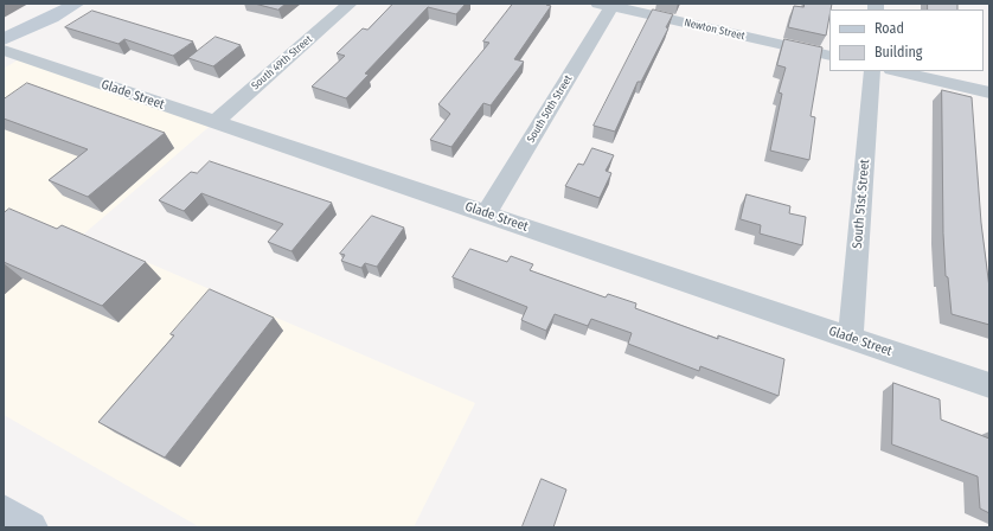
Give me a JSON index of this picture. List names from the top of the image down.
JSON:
{
  "streets": {
    "street": [
      "Newton Street",
      "South 49th Street",
      "Glade Street",
      "South 50th Street",
      "South 51st Street"
    ]
  },
  "crossings": [
    ["Newton Street", "South 50th Street"],
    ["South 49th Street", "Glade Street"],
    ["Glade Street", "South 50th Street"],
    ["Glade Street", "South 51st Street"]
  ],
  "legend": ["Road", "Building"]
}
